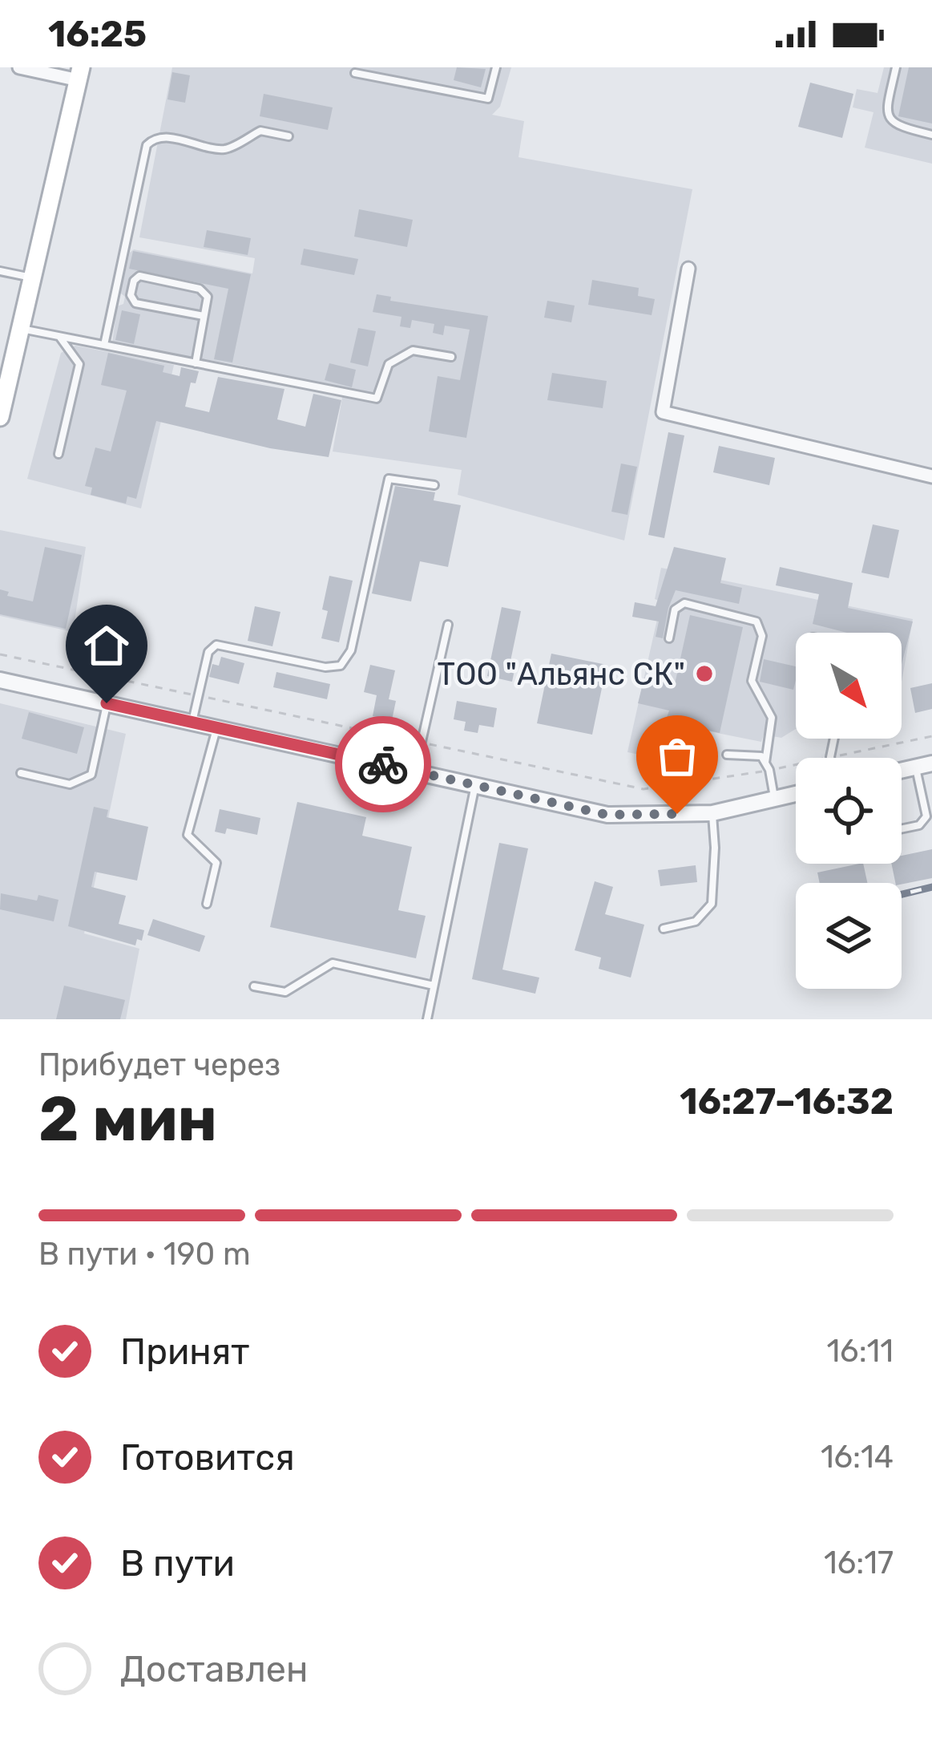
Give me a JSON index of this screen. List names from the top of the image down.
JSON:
{
  "places": ["ТОО \"Альянс СК\""],
  "north": "bottom right",
  "page": {
    "status": "16:25",
    "heading": ["2 мин", "Прибудет через", "16:27–16:32"],
    "bar": "В пути · 190 m",
    "list": [
      ["Принят", "16:11"],
      ["Готовится", "16:14"],
      ["В пути", "16:17"],
      "Доставлен"
    ]
  }
}
